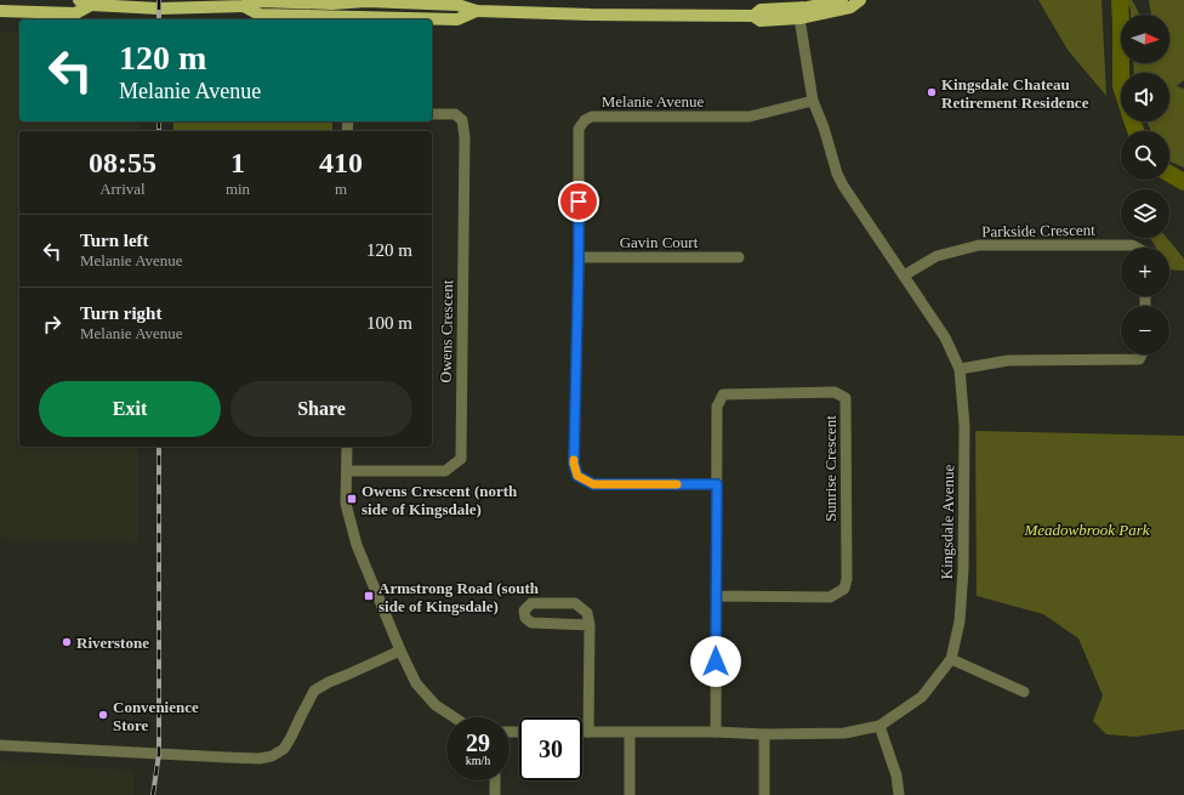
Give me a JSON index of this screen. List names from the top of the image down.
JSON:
{
  "streets": {
    "street": [
      "Melanie Avenue",
      "Parkside Crescent",
      "Gavin Court",
      "Owens Crescent",
      "Sunrise Crescent",
      "Kingsdale Avenue"
    ]
  },
  "crossings": [
    ["Melanie Avenue", "Gavin Court"],
    ["Melanie Avenue", "Sunrise Crescent"],
    ["Melanie Avenue", "Kingsdale Avenue"],
    ["Parkside Crescent", "Kingsdale Avenue"],
    ["Sunrise Crescent", "Kingsdale Avenue"]
  ],
  "parks": ["Meadowbrook Park"],
  "places": {
    "other": ["Kingsdale Chateau Retirement Residence", "Riverstone", "Convenience Store"],
    "transit": ["Owens Crescent (north side of Kingsdale)", "Armstrong Road (south side of Kingsdale)"]
  },
  "north": "right",
  "page": {
    "map_buttons": ["+", "−"],
    "turn": ["120 m", "Melanie Avenue"],
    "eta": [
      "08:55",
      "Arrival",
      "1",
      "min",
      "410",
      "m"
    ],
    "list": [
      {
        "name": "Turn left",
        "note": "Melanie Avenue",
        "value": "120 m"
      },
      {
        "name": "Turn right",
        "note": "Melanie Avenue",
        "value": "100 m"
      }
    ],
    "buttons": ["Exit", "Share"],
    "speed": "29 km/h",
    "limit": "30"
  }
}
